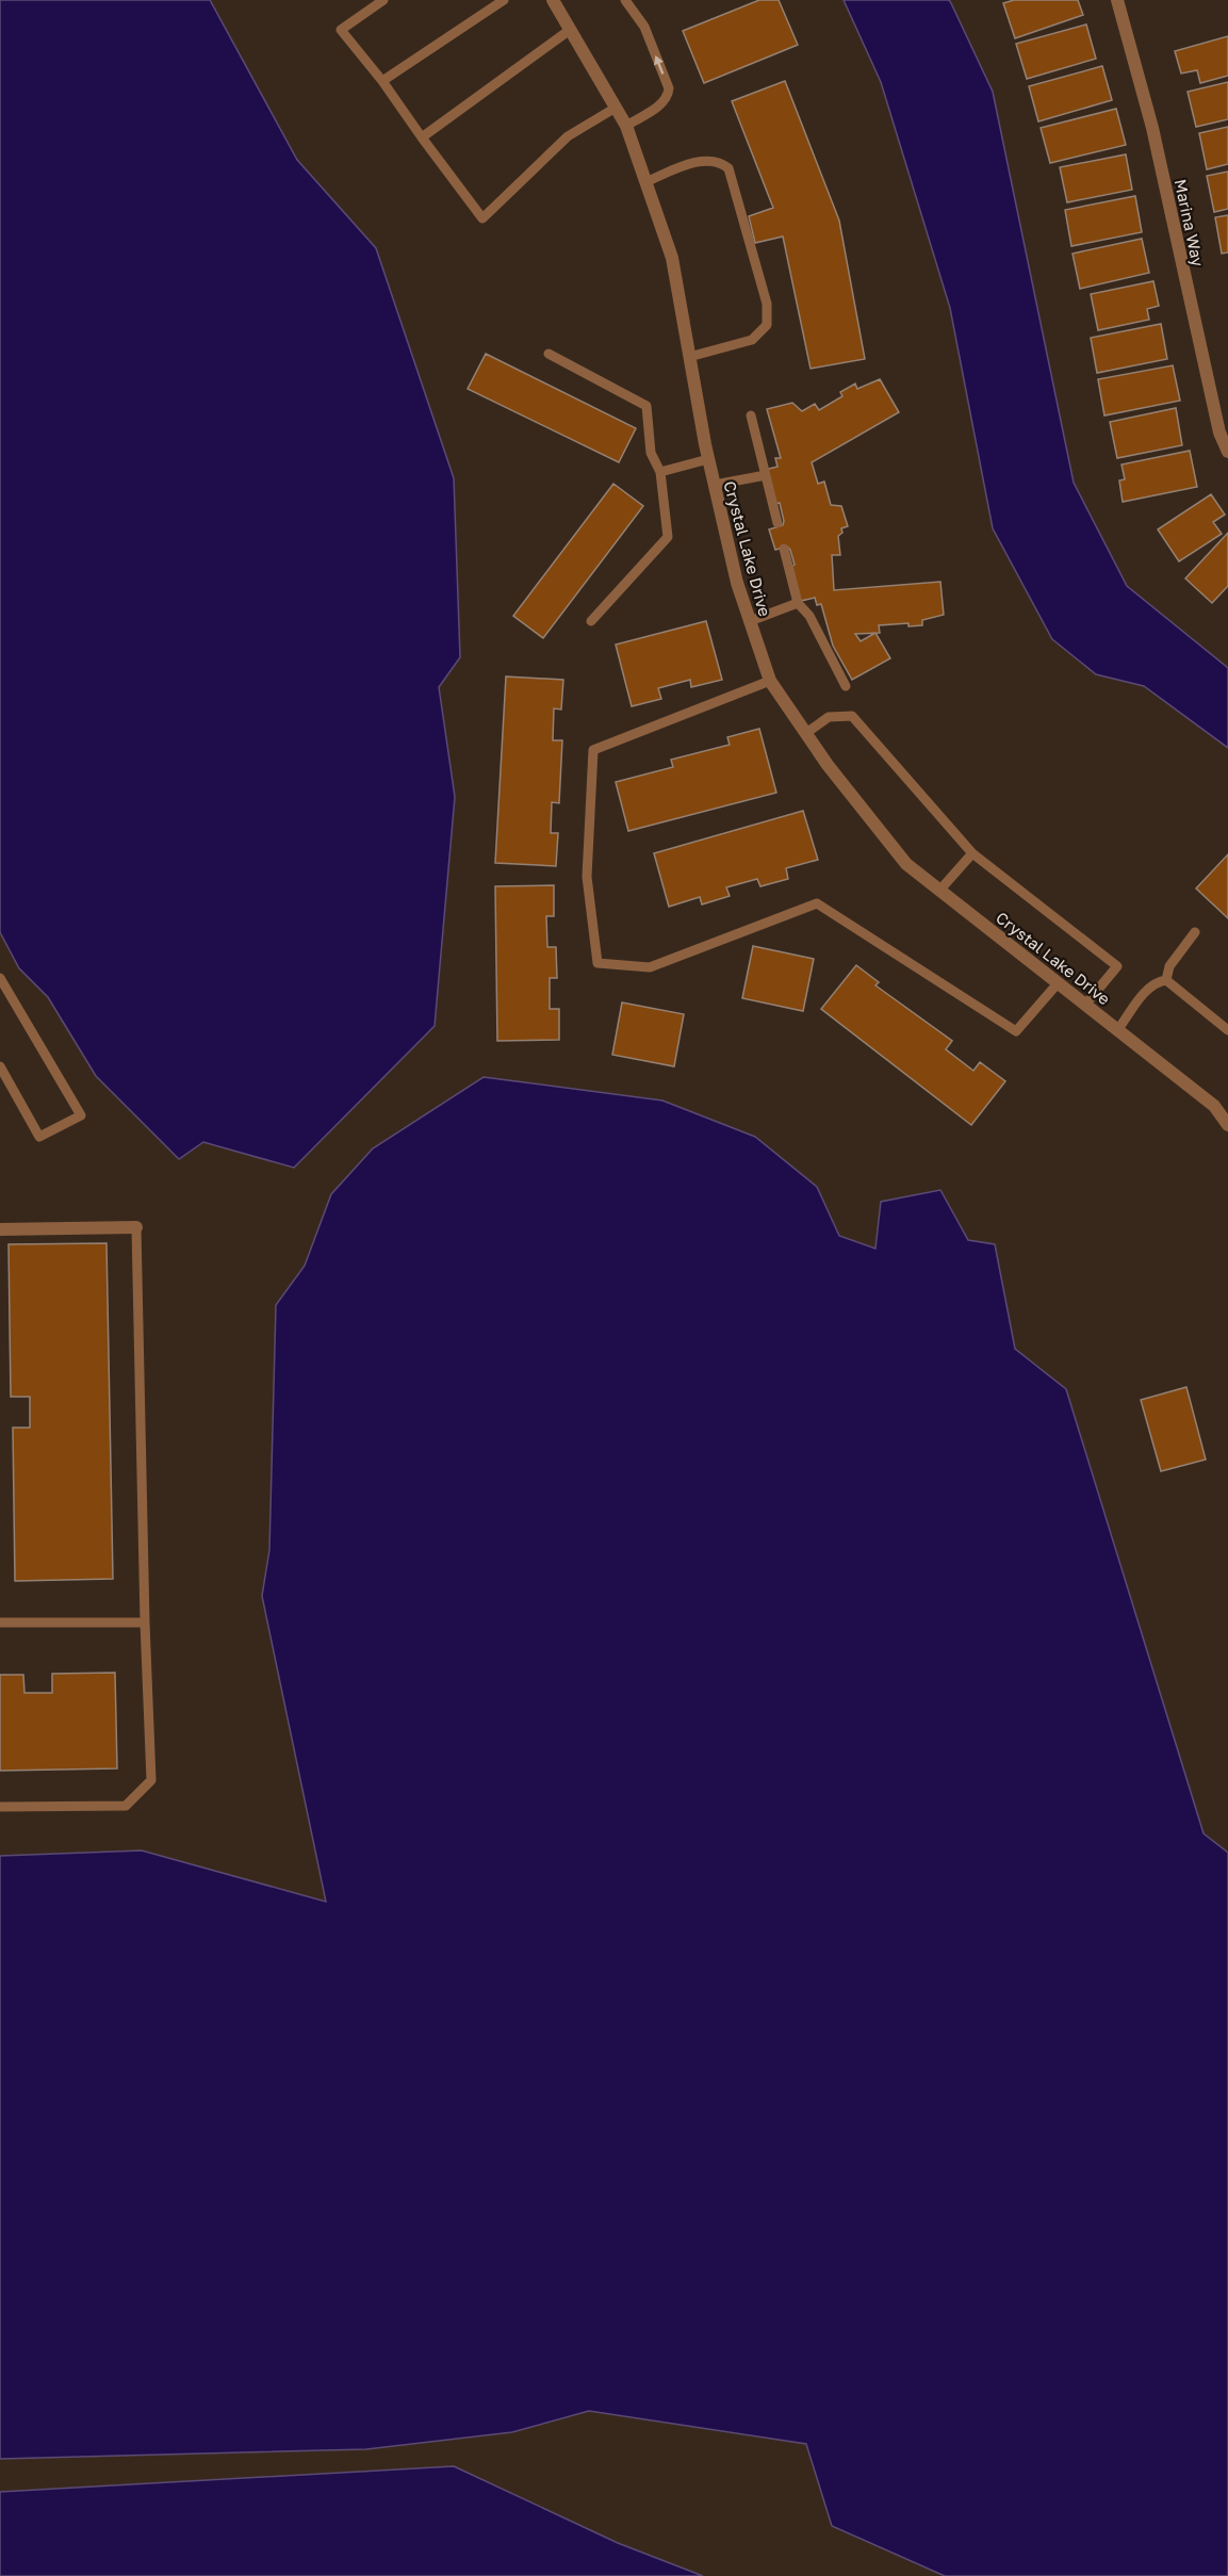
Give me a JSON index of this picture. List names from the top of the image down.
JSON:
{
  "streets": {
    "street": ["Marina Way", "Crystal Lake Drive"]
  }
}
